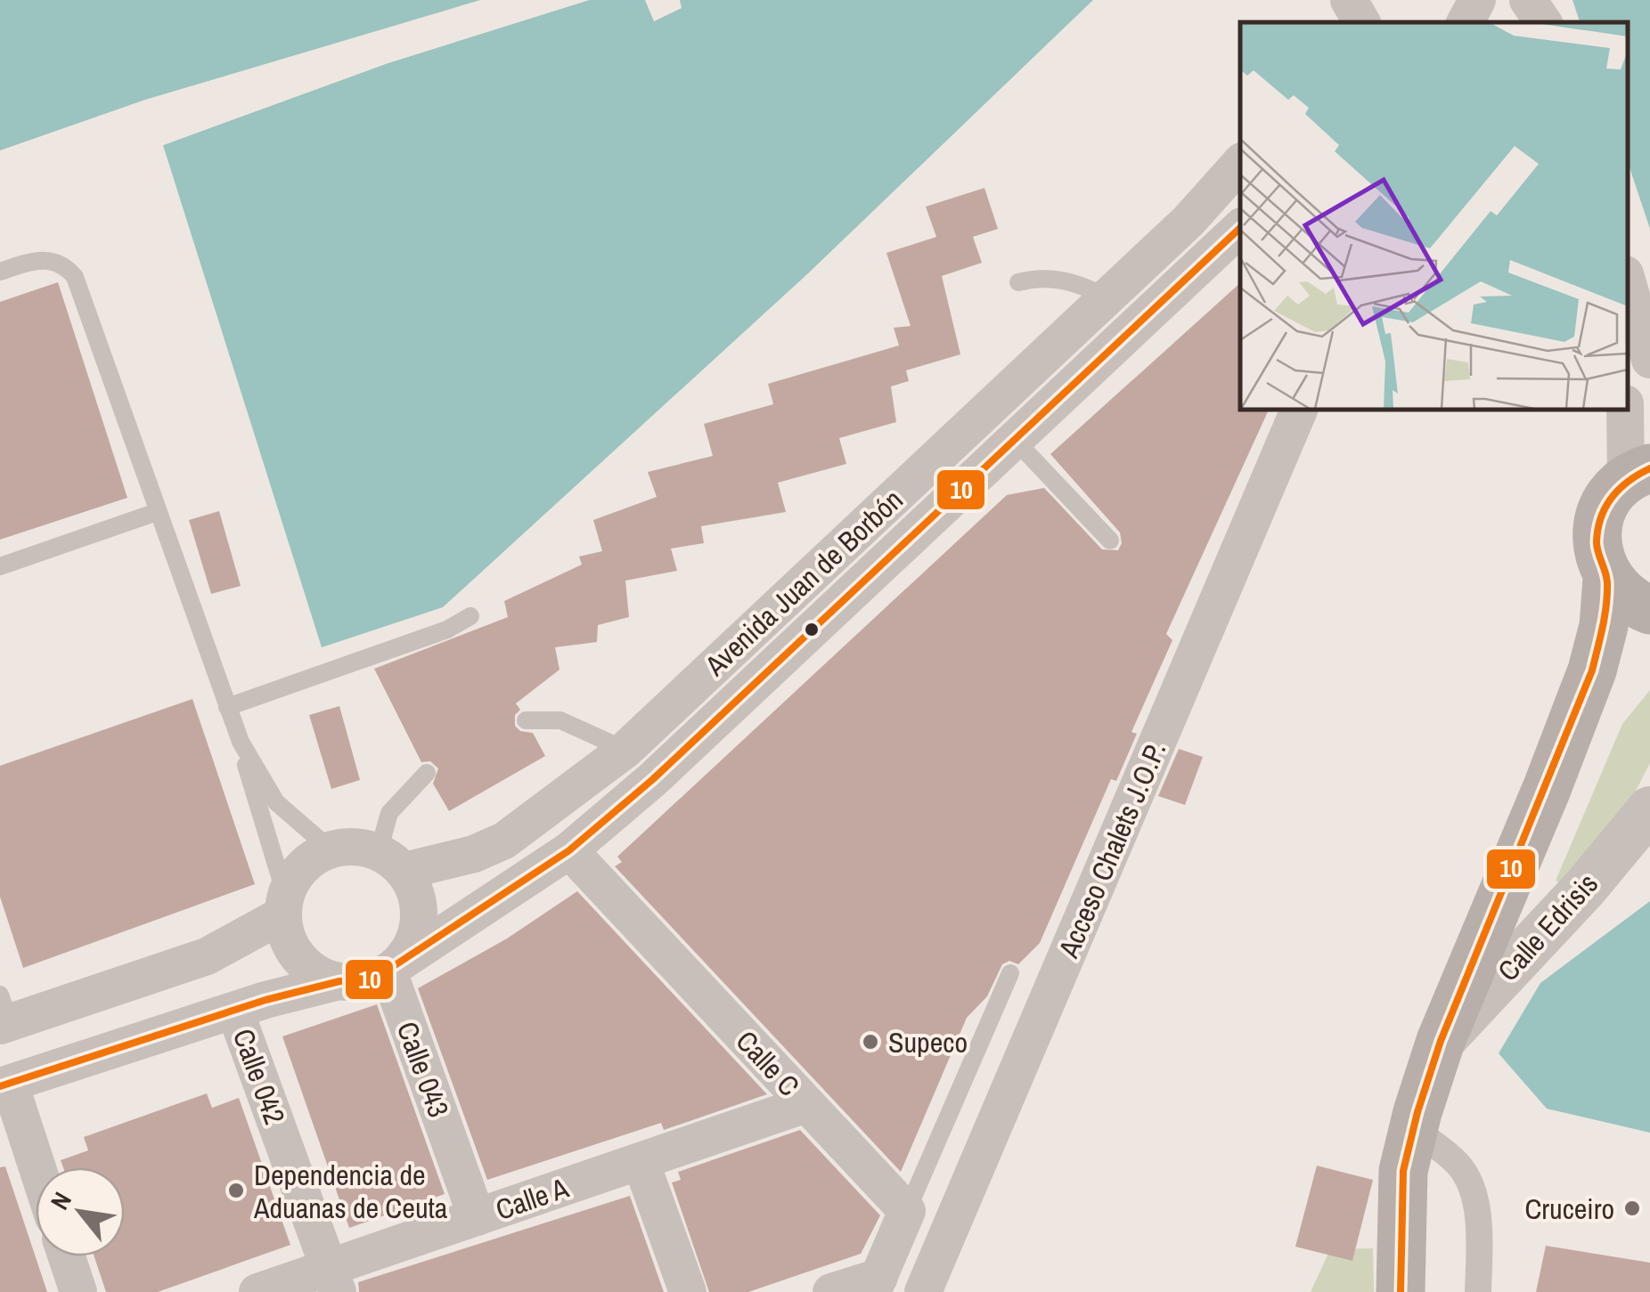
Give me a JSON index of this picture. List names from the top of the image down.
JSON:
{
  "streets": {
    "street": [
      "Avenida Juan de Borbón",
      "Acceso Chalets J.O.P.",
      "Calle Edrisis",
      "Calle C",
      "Calle 043",
      "Calle 042",
      "Calle A"
    ]
  },
  "crossings": [
    ["Avenida Juan de Borbón", "Calle C"],
    ["Avenida Juan de Borbón", "Calle 043"],
    ["Calle C", "Calle A"],
    ["Calle 043", "Calle A"],
    ["Calle 042", "Calle A"]
  ],
  "places": ["Supeco", "Dependencia de Aduanas de Ceuta", "Cruceiro"],
  "lines": ["transit line 10"],
  "north": "top left"
}
